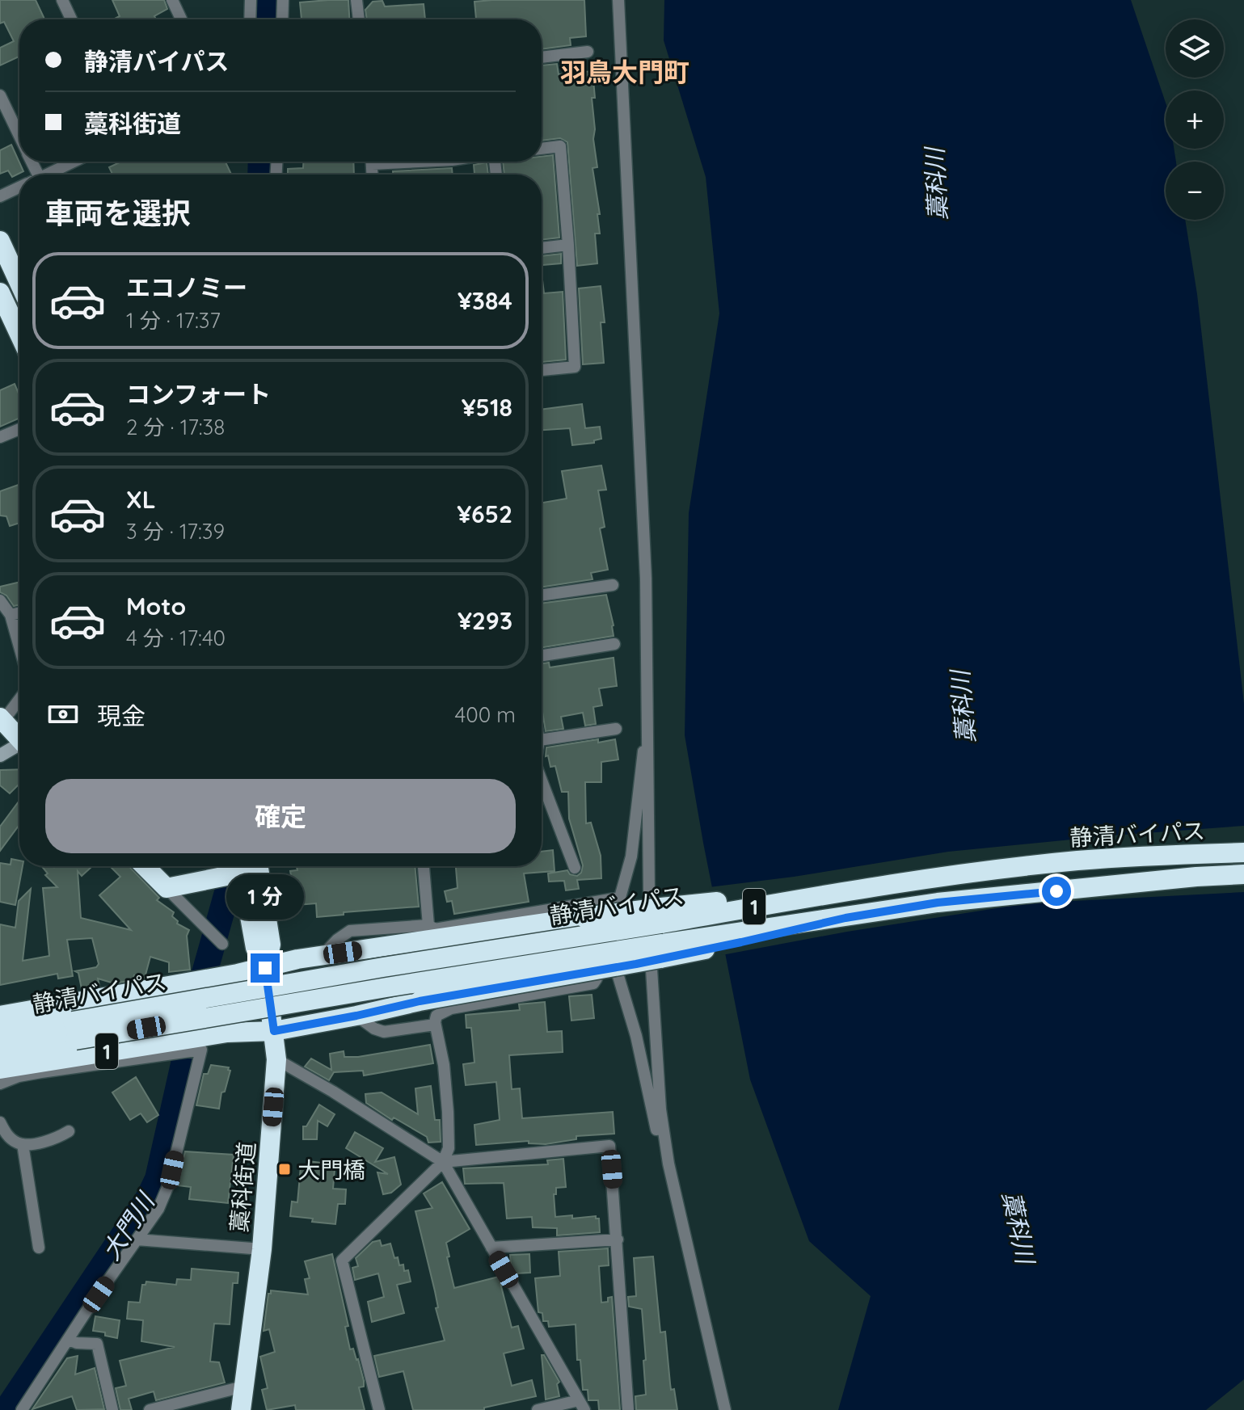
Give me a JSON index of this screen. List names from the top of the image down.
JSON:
{
  "streets": {
    "highway": ["静清バイパス", "1", "藁科街道"]
  },
  "crossings": [
    ["静清バイパス", "1"],
    ["1", "藁科街道"]
  ],
  "districts": ["羽鳥大門町"],
  "water": ["藁科川", "大門川"],
  "places": {
    "transit": ["大門橋"]
  },
  "page": {
    "map_buttons": ["+", "−"],
    "banner": ["静清バイパス", "藁科街道"],
    "heading": "車両を選択",
    "list": [
      {
        "name": "エコノミー",
        "note": "1 分 · 17:37",
        "value": "¥384"
      },
      {
        "name": "コンフォート",
        "note": "2 分 · 17:38",
        "value": "¥518"
      },
      {
        "name": "XL",
        "note": "3 分 · 17:39",
        "value": "¥652"
      },
      {
        "name": "Moto",
        "note": "4 分 · 17:40",
        "value": "¥293"
      }
    ],
    "pay": ["現金", "400 m"],
    "buttons": "確定",
    "bubble": "1 分"
  }
}
